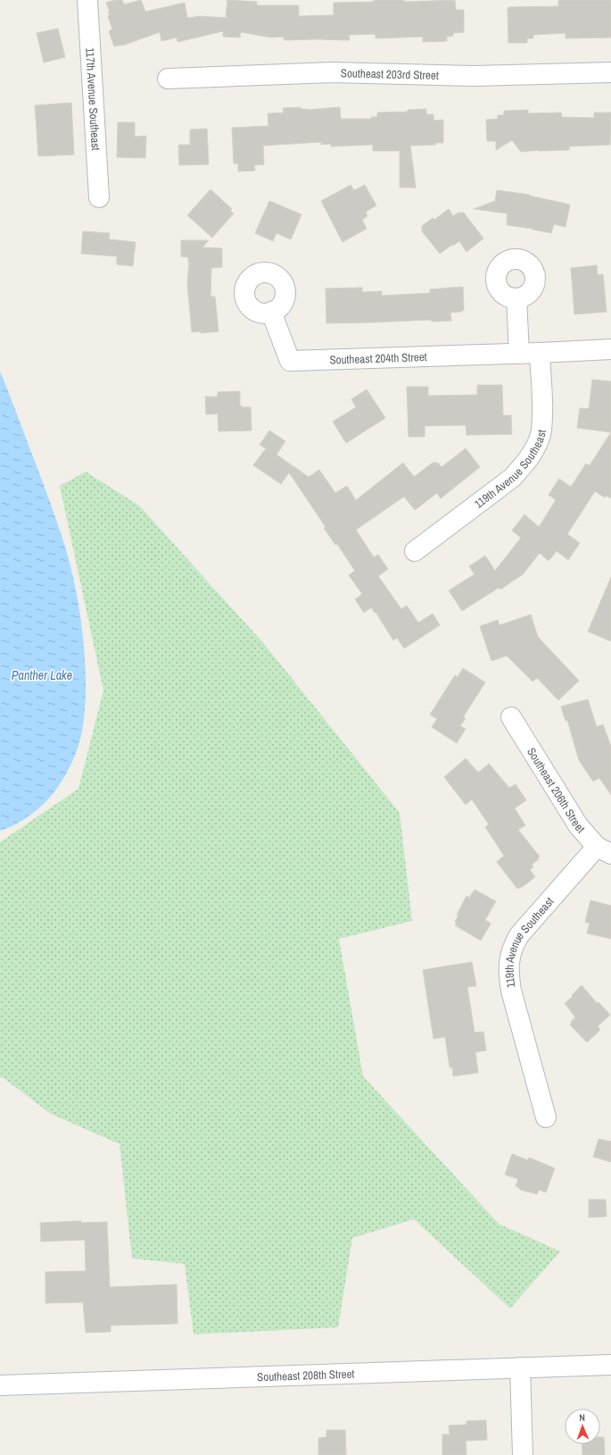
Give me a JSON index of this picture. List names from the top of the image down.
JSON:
{
  "streets": {
    "street": [
      "Southeast 203rd Street",
      "117th Avenue Southeast",
      "Southeast 204th Street",
      "119th Avenue Southeast",
      "Southeast 206th Street",
      "Southeast 208th Street"
    ]
  },
  "crossings": [
    ["Southeast 204th Street", "119th Avenue Southeast"],
    ["119th Avenue Southeast", "Southeast 206th Street"]
  ],
  "water": ["Panther Lake"],
  "north": "top"
}
